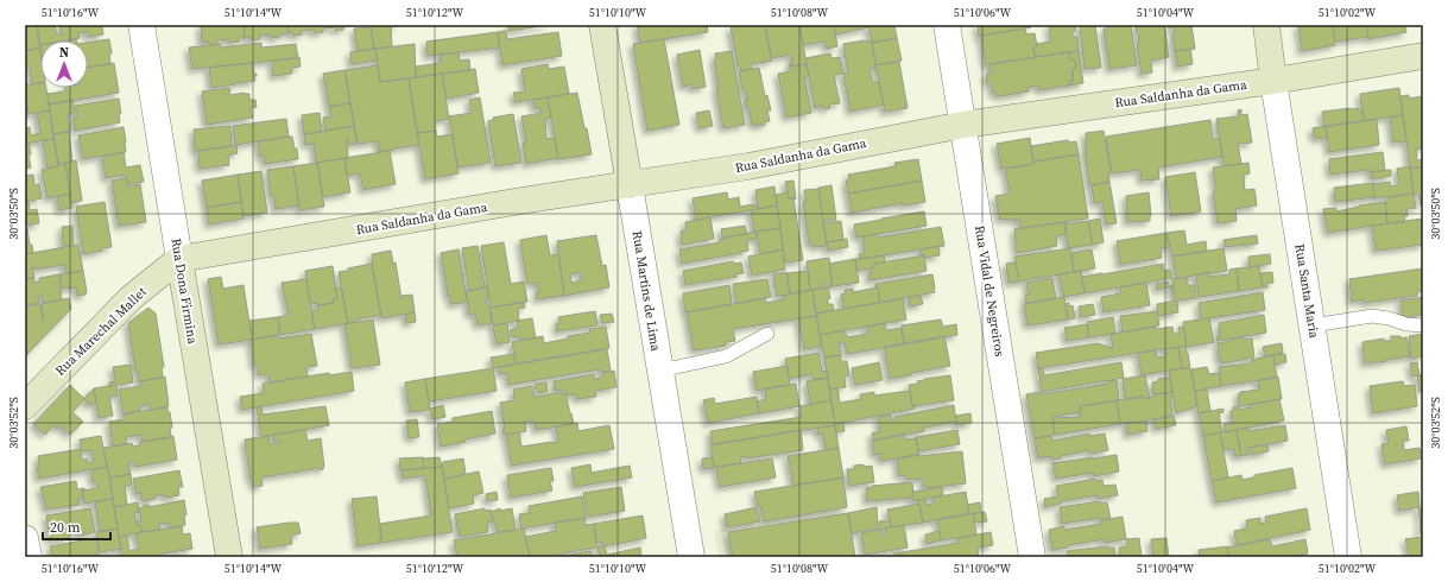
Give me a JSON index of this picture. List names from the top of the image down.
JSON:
{
  "streets": {
    "street": [
      "Rua Saldanha da Gama",
      "Rua Dona Firmina",
      "Rua Martins de Lima",
      "Rua Vidal de Negreiros",
      "Rua Santa Maria",
      "Rua Marechal Mallet"
    ]
  },
  "crossings": [
    ["Rua Saldanha da Gama", "Rua Dona Firmina"],
    ["Rua Saldanha da Gama", "Rua Martins de Lima"],
    ["Rua Saldanha da Gama", "Rua Vidal de Negreiros"],
    ["Rua Saldanha da Gama", "Rua Santa Maria"],
    ["Rua Saldanha da Gama", "Rua Marechal Mallet"],
    ["Rua Dona Firmina", "Rua Marechal Mallet"]
  ],
  "scale_bar": "20 m",
  "north": "top",
  "coordinates": [
    "51°10'16\"W",
    "51°10'14\"W",
    "51°10'12\"W",
    "51°10'10\"W",
    "51°10'08\"W",
    "51°10'06\"W",
    "51°10'04\"W",
    "51°10'02\"W",
    "30°03'50\"S",
    "30°03'52\"S"
  ]
}
